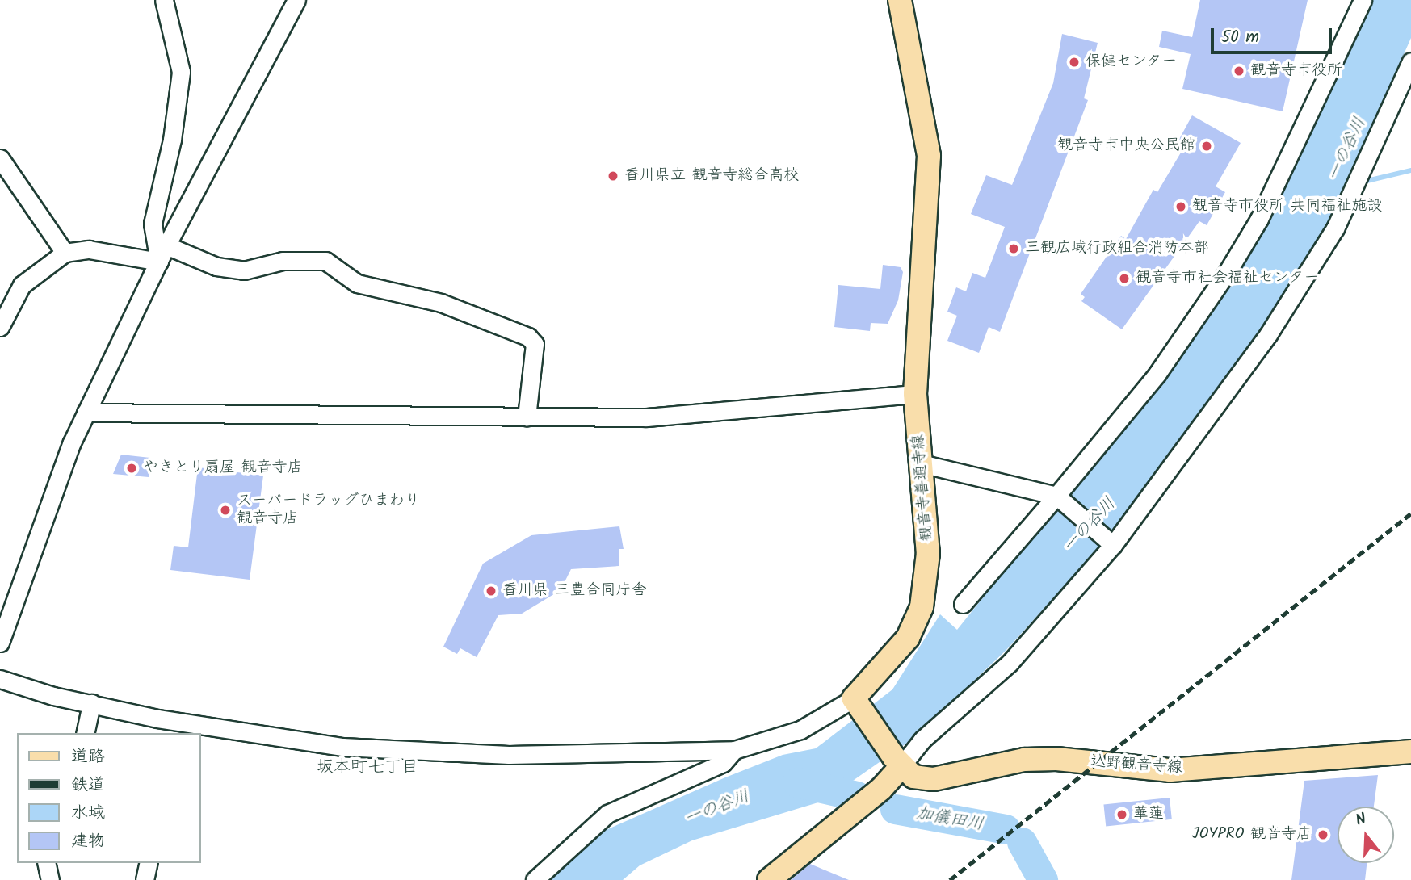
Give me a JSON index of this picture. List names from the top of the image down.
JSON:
{
  "streets": {
    "main road": ["観音寺善通寺線", "込野観音寺線"]
  },
  "districts": ["坂本町七丁目"],
  "water": ["一の谷川", "加儀田川"],
  "places": [
    "保健センター",
    "観音寺市役所",
    "観音寺市中央公民館",
    "香川県立 観音寺総合高校",
    "観音寺市役所 共同福祉施設",
    "三観広域行政組合消防本部",
    "観音寺市社会福祉センター",
    "やきとり扇屋 観音寺店",
    "スーパードラッグひまわり 観音寺店",
    "香川県 三豊合同庁舎",
    "華蓮",
    "JOYPRO 観音寺店"
  ],
  "legend": [
    "道路",
    "鉄道",
    "水域",
    "建物"
  ],
  "scale_bar": "50 m",
  "north": "top"
}
